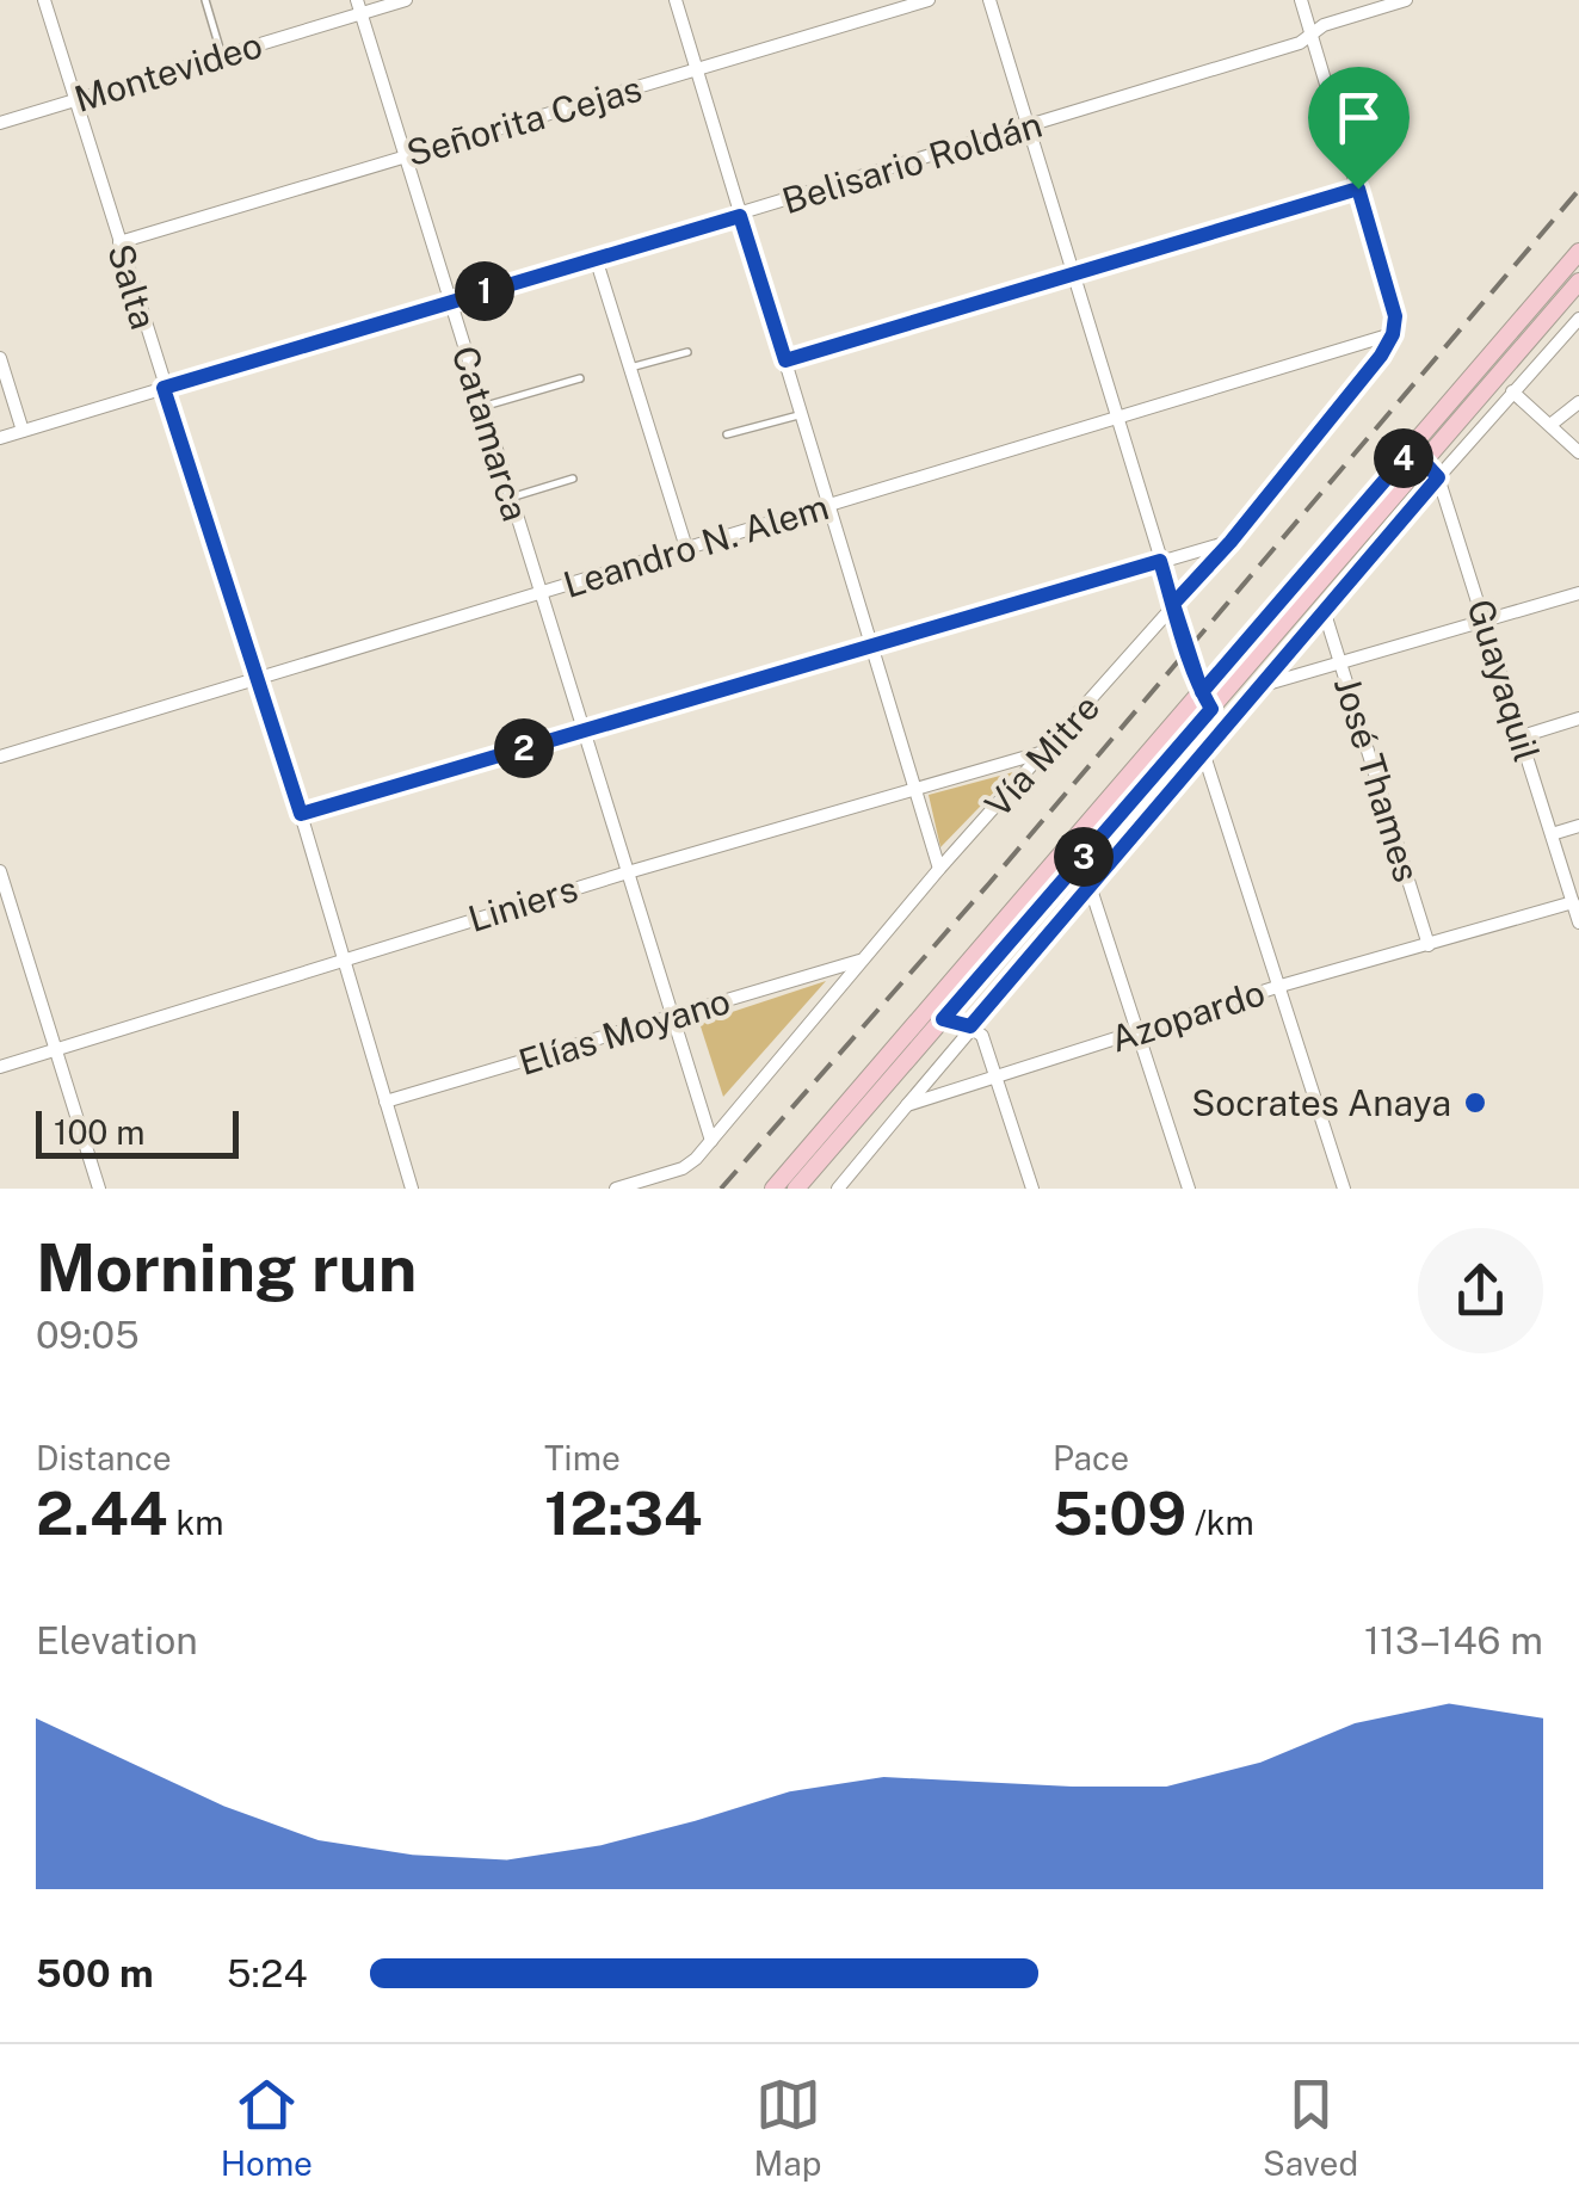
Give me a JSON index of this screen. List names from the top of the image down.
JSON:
{
  "streets": {
    "street": [
      "Montevideo",
      "Señorita Cejas",
      "Belisario Roldán",
      "Salta",
      "Catamarca",
      "Leandro N. Alem",
      "Guayaquil",
      "Vía Mitre",
      "José Thames",
      "Liniers",
      "Azopardo",
      "Elías Moyano"
    ]
  },
  "crossings": [
    ["Montevideo", "Salta"],
    ["Montevideo", "Catamarca"],
    ["Señorita Cejas", "Salta"],
    ["Señorita Cejas", "Catamarca"],
    ["Belisario Roldán", "Salta"],
    ["Belisario Roldán", "Catamarca"],
    ["Salta", "Leandro N. Alem"],
    ["Salta", "Liniers"],
    ["Salta", "Elías Moyano"],
    ["Catamarca", "Leandro N. Alem"],
    ["Catamarca", "Vía Mitre"],
    ["Catamarca", "Liniers"],
    ["Catamarca", "Elías Moyano"],
    ["Leandro N. Alem", "Vía Mitre"],
    ["Guayaquil", "Azopardo"],
    ["Vía Mitre", "Liniers"],
    ["Vía Mitre", "Elías Moyano"],
    ["José Thames", "Azopardo"]
  ],
  "places": ["Socrates Anaya"],
  "scale_bar": "100 m",
  "page": {
    "pins": [
      "1",
      "4",
      "2",
      "3"
    ],
    "scale": "100 m",
    "heading": ["Morning run", "09:05"],
    "stats": [
      ["Distance", "2.44 km"],
      ["Time", "12:34"],
      ["Pace", "5:09 /km"]
    ],
    "chart": ["Elevation", "113–146 m"],
    "list": [
      {
        "name": "500 m",
        "note": "5:24"
      }
    ],
    "tabs": ["Home", "Map", "Saved"]
  }
}
